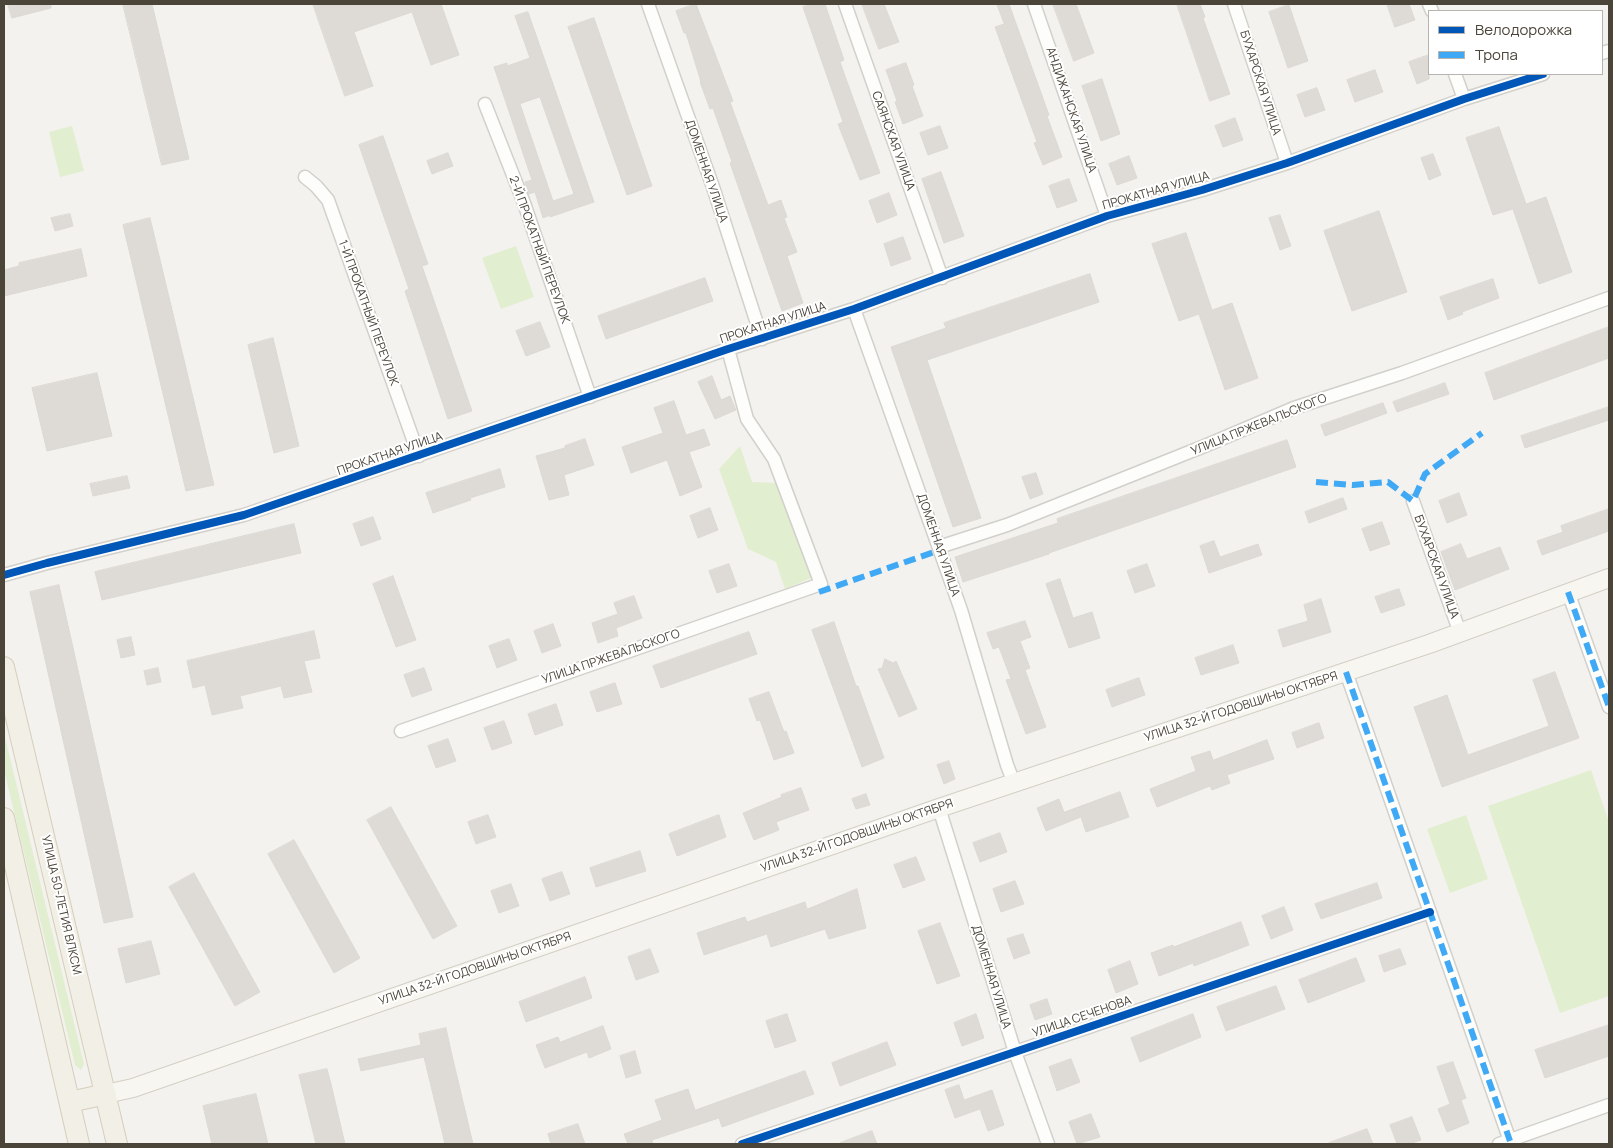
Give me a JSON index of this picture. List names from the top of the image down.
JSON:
{
  "streets": {
    "main road": ["УЛИЦА 32-Й ГОДОВЩИНЫ ОКТЯБРЯ", "УЛИЦА 50-ЛЕТИЯ ВЛКСМ"],
    "street": [
      "БУХАРСКАЯ УЛИЦА",
      "АНДИЖАНСКАЯ УЛИЦА",
      "САЯНСКАЯ УЛИЦА",
      "ДОМЕННАЯ УЛИЦА",
      "ПРОКАТНАЯ УЛИЦА",
      "2-Й ПРОКАТНЫЙ ПЕРЕУЛОК",
      "1-Й ПРОКАТНЫЙ ПЕРЕУЛОК",
      "УЛИЦА ПРЖЕВАЛЬСКОГО",
      "УЛИЦА СЕЧЕНОВА"
    ]
  },
  "crossings": [
    ["БУХАРСКАЯ УЛИЦА", "ПРОКАТНАЯ УЛИЦА"],
    ["БУХАРСКАЯ УЛИЦА", "УЛИЦА 32-Й ГОДОВЩИНЫ ОКТЯБРЯ"],
    ["АНДИЖАНСКАЯ УЛИЦА", "ПРОКАТНАЯ УЛИЦА"],
    ["САЯНСКАЯ УЛИЦА", "ПРОКАТНАЯ УЛИЦА"],
    ["ДОМЕННАЯ УЛИЦА", "ПРОКАТНАЯ УЛИЦА"],
    ["ДОМЕННАЯ УЛИЦА", "УЛИЦА ПРЖЕВАЛЬСКОГО"],
    ["ДОМЕННАЯ УЛИЦА", "УЛИЦА 32-Й ГОДОВЩИНЫ ОКТЯБРЯ"],
    ["ДОМЕННАЯ УЛИЦА", "УЛИЦА СЕЧЕНОВА"],
    ["ПРОКАТНАЯ УЛИЦА", "2-Й ПРОКАТНЫЙ ПЕРЕУЛОК"],
    ["ПРОКАТНАЯ УЛИЦА", "1-Й ПРОКАТНЫЙ ПЕРЕУЛОК"],
    ["ПРОКАТНАЯ УЛИЦА", "УЛИЦА ПРЖЕВАЛЬСКОГО"],
    ["УЛИЦА 32-Й ГОДОВЩИНЫ ОКТЯБРЯ", "УЛИЦА 50-ЛЕТИЯ ВЛКСМ"]
  ],
  "legend": ["Велодорожка", "Тропа"]
}
